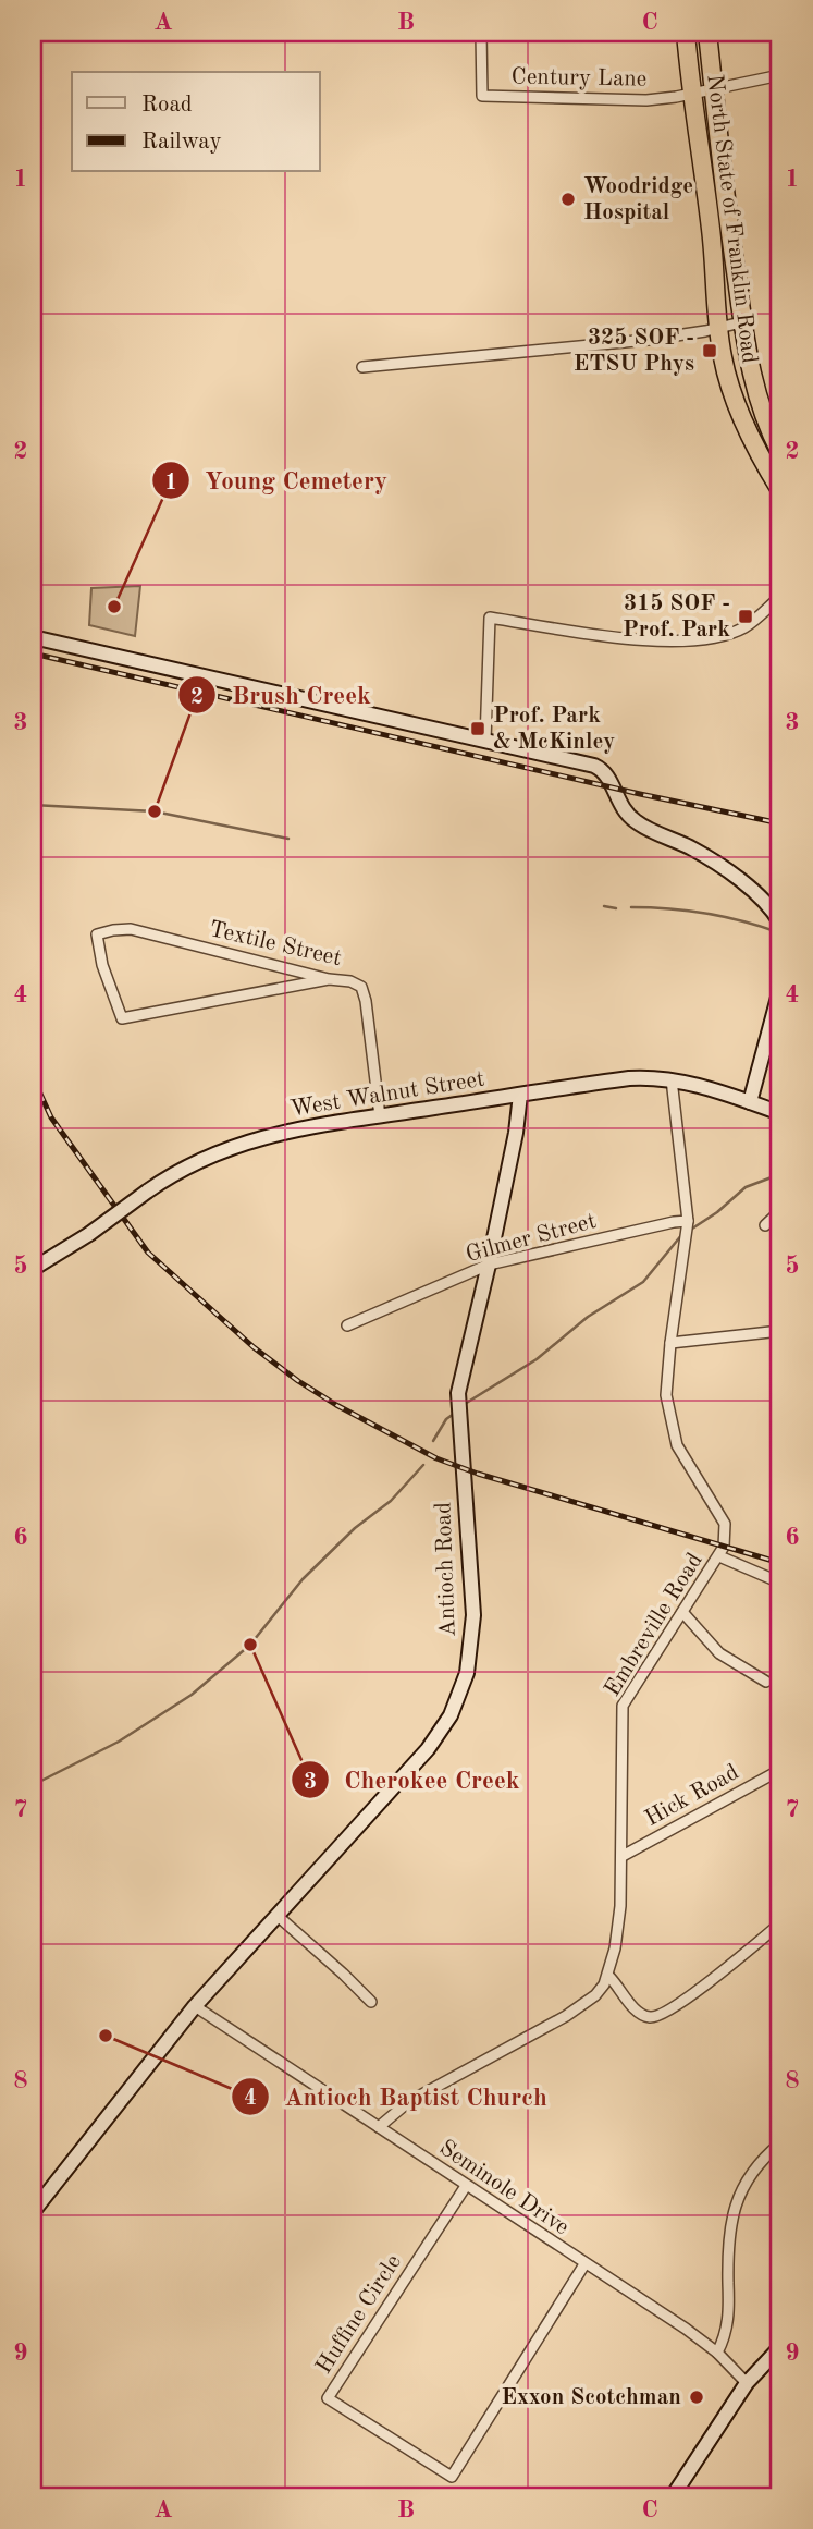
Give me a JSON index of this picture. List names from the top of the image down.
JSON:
{
  "streets": {
    "highway": ["North State of Franklin Road"],
    "street": [
      "Century Lane",
      "Textile Street",
      "West Walnut Street",
      "Gilmer Street",
      "Antioch Road",
      "Embreville Road",
      "Hick Road",
      "Seminole Drive",
      "Huffine Circle"
    ]
  },
  "crossings": [
    ["Century Lane", "North State of Franklin Road"],
    ["Textile Street", "West Walnut Street"],
    ["West Walnut Street", "Antioch Road"],
    ["West Walnut Street", "Embreville Road"],
    ["Gilmer Street", "Antioch Road"],
    ["Gilmer Street", "Embreville Road"],
    ["Antioch Road", "Seminole Drive"],
    ["Embreville Road", "Hick Road"],
    ["Seminole Drive", "Huffine Circle"]
  ],
  "places": {
    "other": [
      "Woodridge Hospital",
      "Young Cemetery",
      "Brush Creek",
      "Cherokee Creek",
      "Antioch Baptist Church",
      "Exxon Scotchman"
    ],
    "transit": ["325 SOF - ETSU Phys", "315 SOF - Prof. Park", "Prof. Park & McKinley"]
  },
  "legend": ["Road", "Railway"],
  "grid": {
    "columns": ["A", "B", "C"],
    "rows": [
      "1",
      "2",
      "3",
      "4",
      "5",
      "6",
      "7",
      "8",
      "9"
    ]
  }
}
